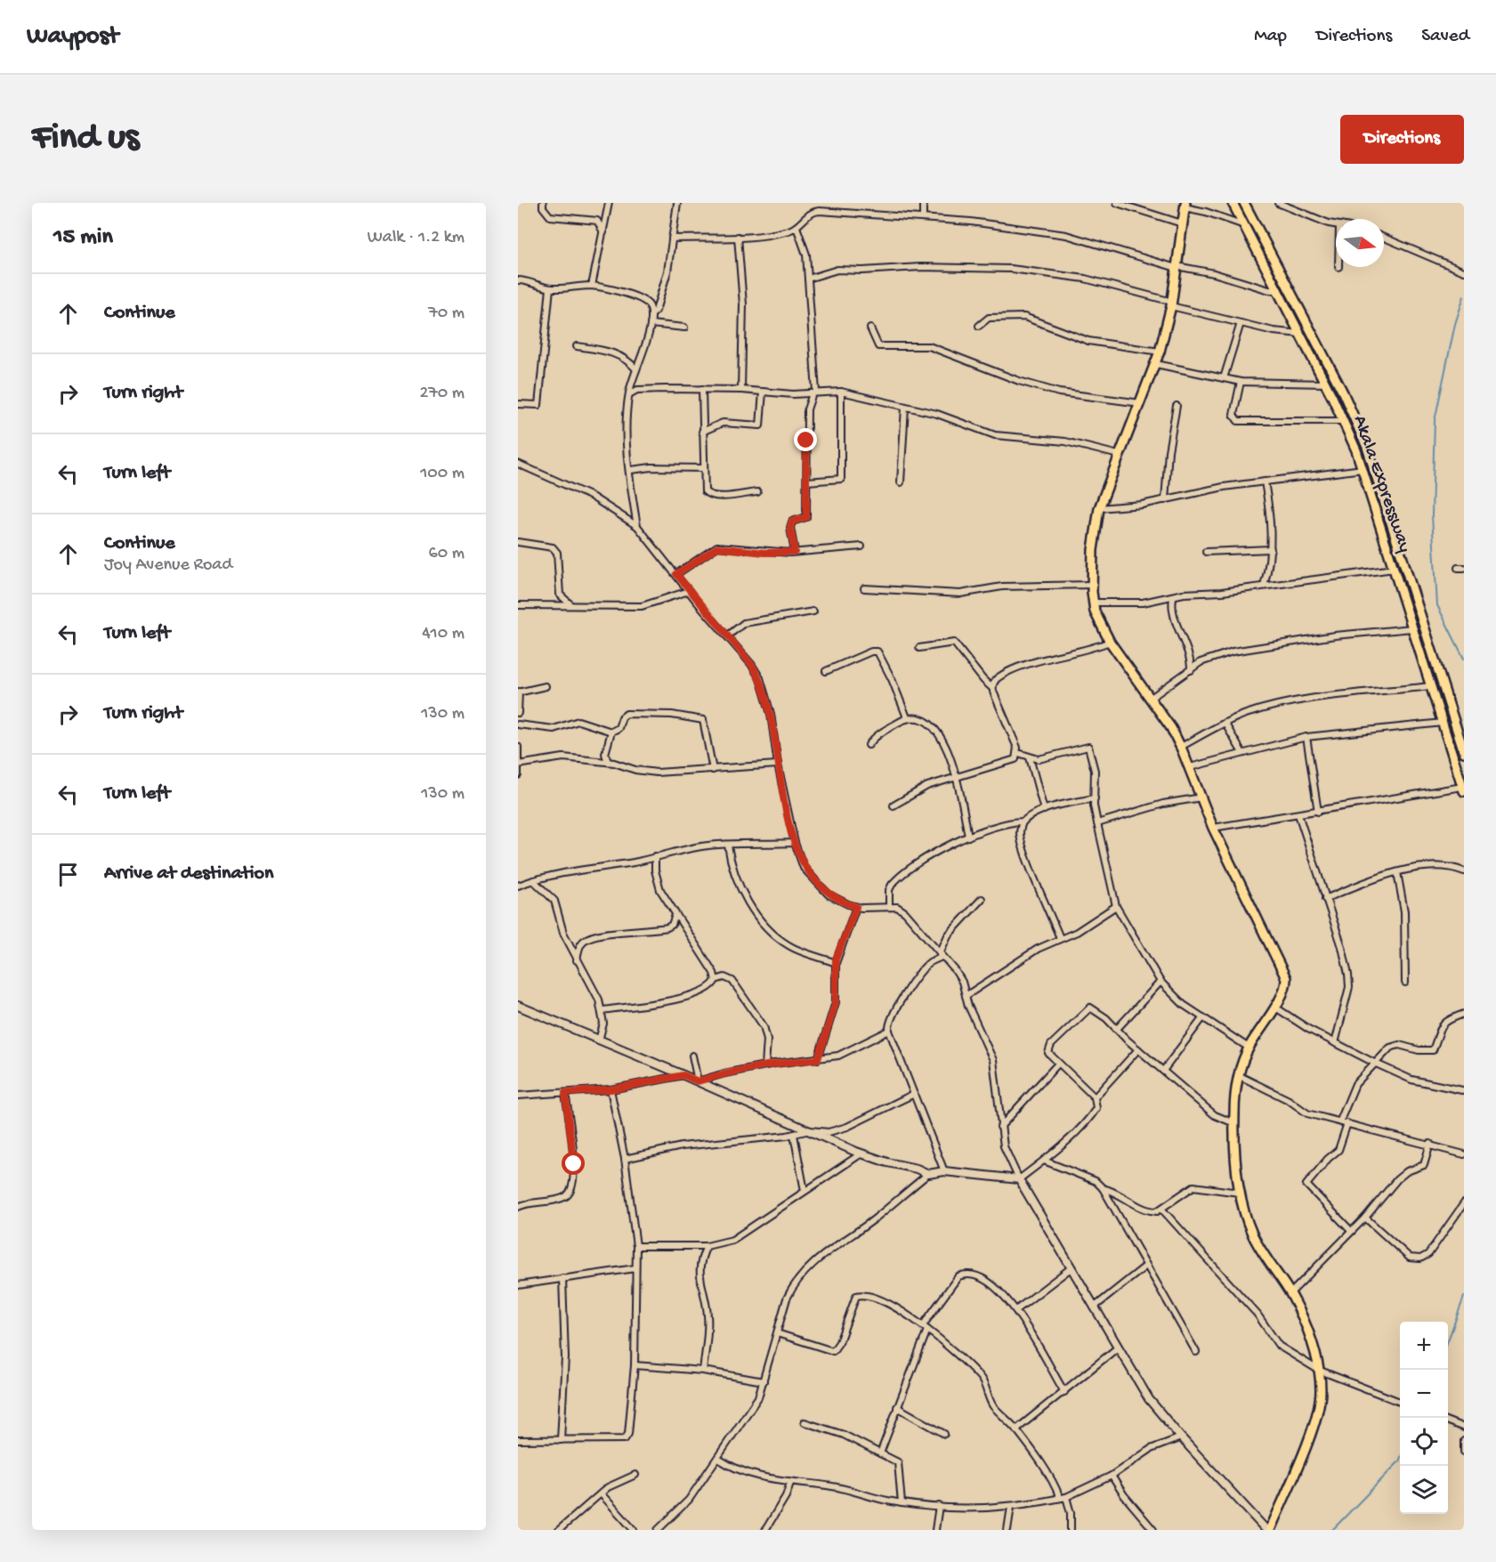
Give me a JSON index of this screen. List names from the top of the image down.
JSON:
{
  "streets": {
    "main road": ["Akala Expressway"]
  },
  "north": "right",
  "page": {
    "header": "Waypost",
    "nav": ["Map", "Directions", "Saved"],
    "buttons": "Directions",
    "title": "Find us",
    "heading": ["15 min", "Walk · 1.2 km"],
    "list": [
      ["Continue", "70 m"],
      ["Turn right", "270 m"],
      ["Turn left", "100 m"],
      ["Continue", "Joy Avenue Road", "60 m"],
      ["Turn left", "410 m"],
      ["Turn right", "130 m"],
      ["Turn left", "130 m"],
      "Arrive at destination"
    ],
    "map_buttons": ["+", "−"]
  }
}
